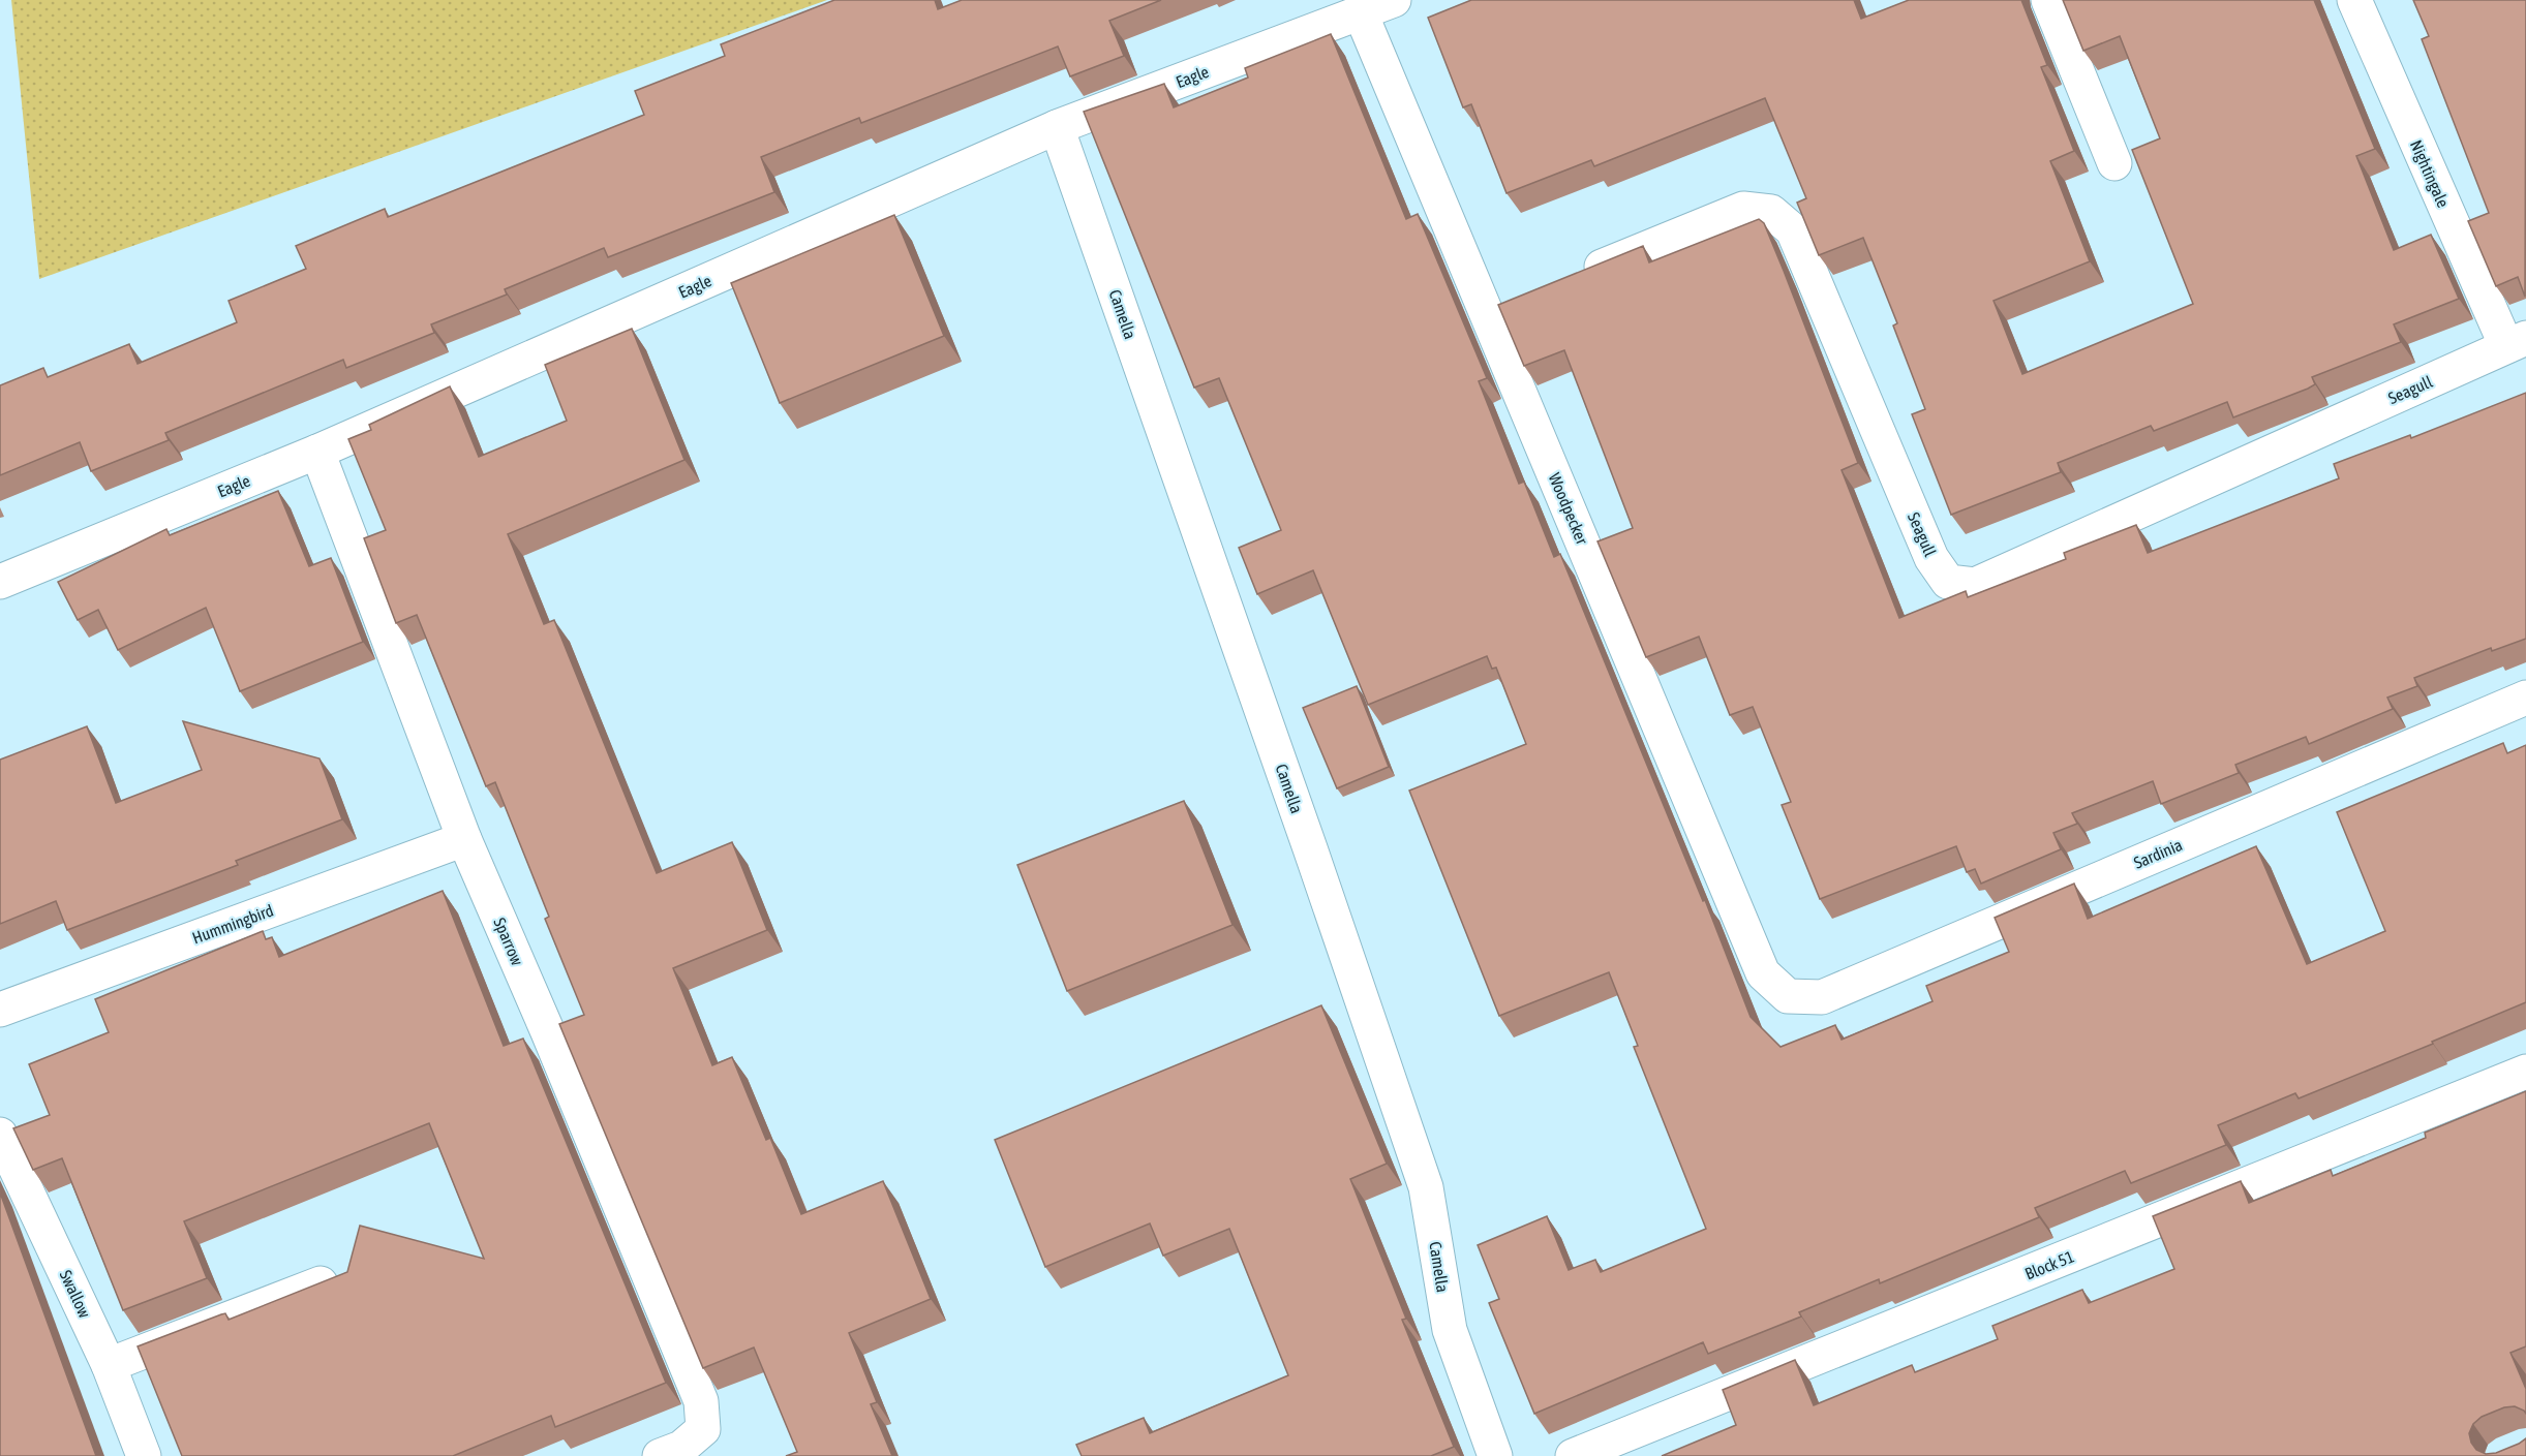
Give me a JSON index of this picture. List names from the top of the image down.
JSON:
{
  "streets": {
    "street": [
      "Eagle",
      "Nightingale",
      "Camella",
      "Seagull",
      "Woodpecker",
      "Sardinia",
      "Hummingbird",
      "Sparrow",
      "Block 51",
      "Swallow"
    ]
  },
  "crossings": [
    ["Eagle", "Camella"],
    ["Eagle", "Woodpecker"],
    ["Eagle", "Sparrow"],
    ["Nightingale", "Seagull"],
    ["Woodpecker", "Sardinia"],
    ["Hummingbird", "Sparrow"]
  ]
}
